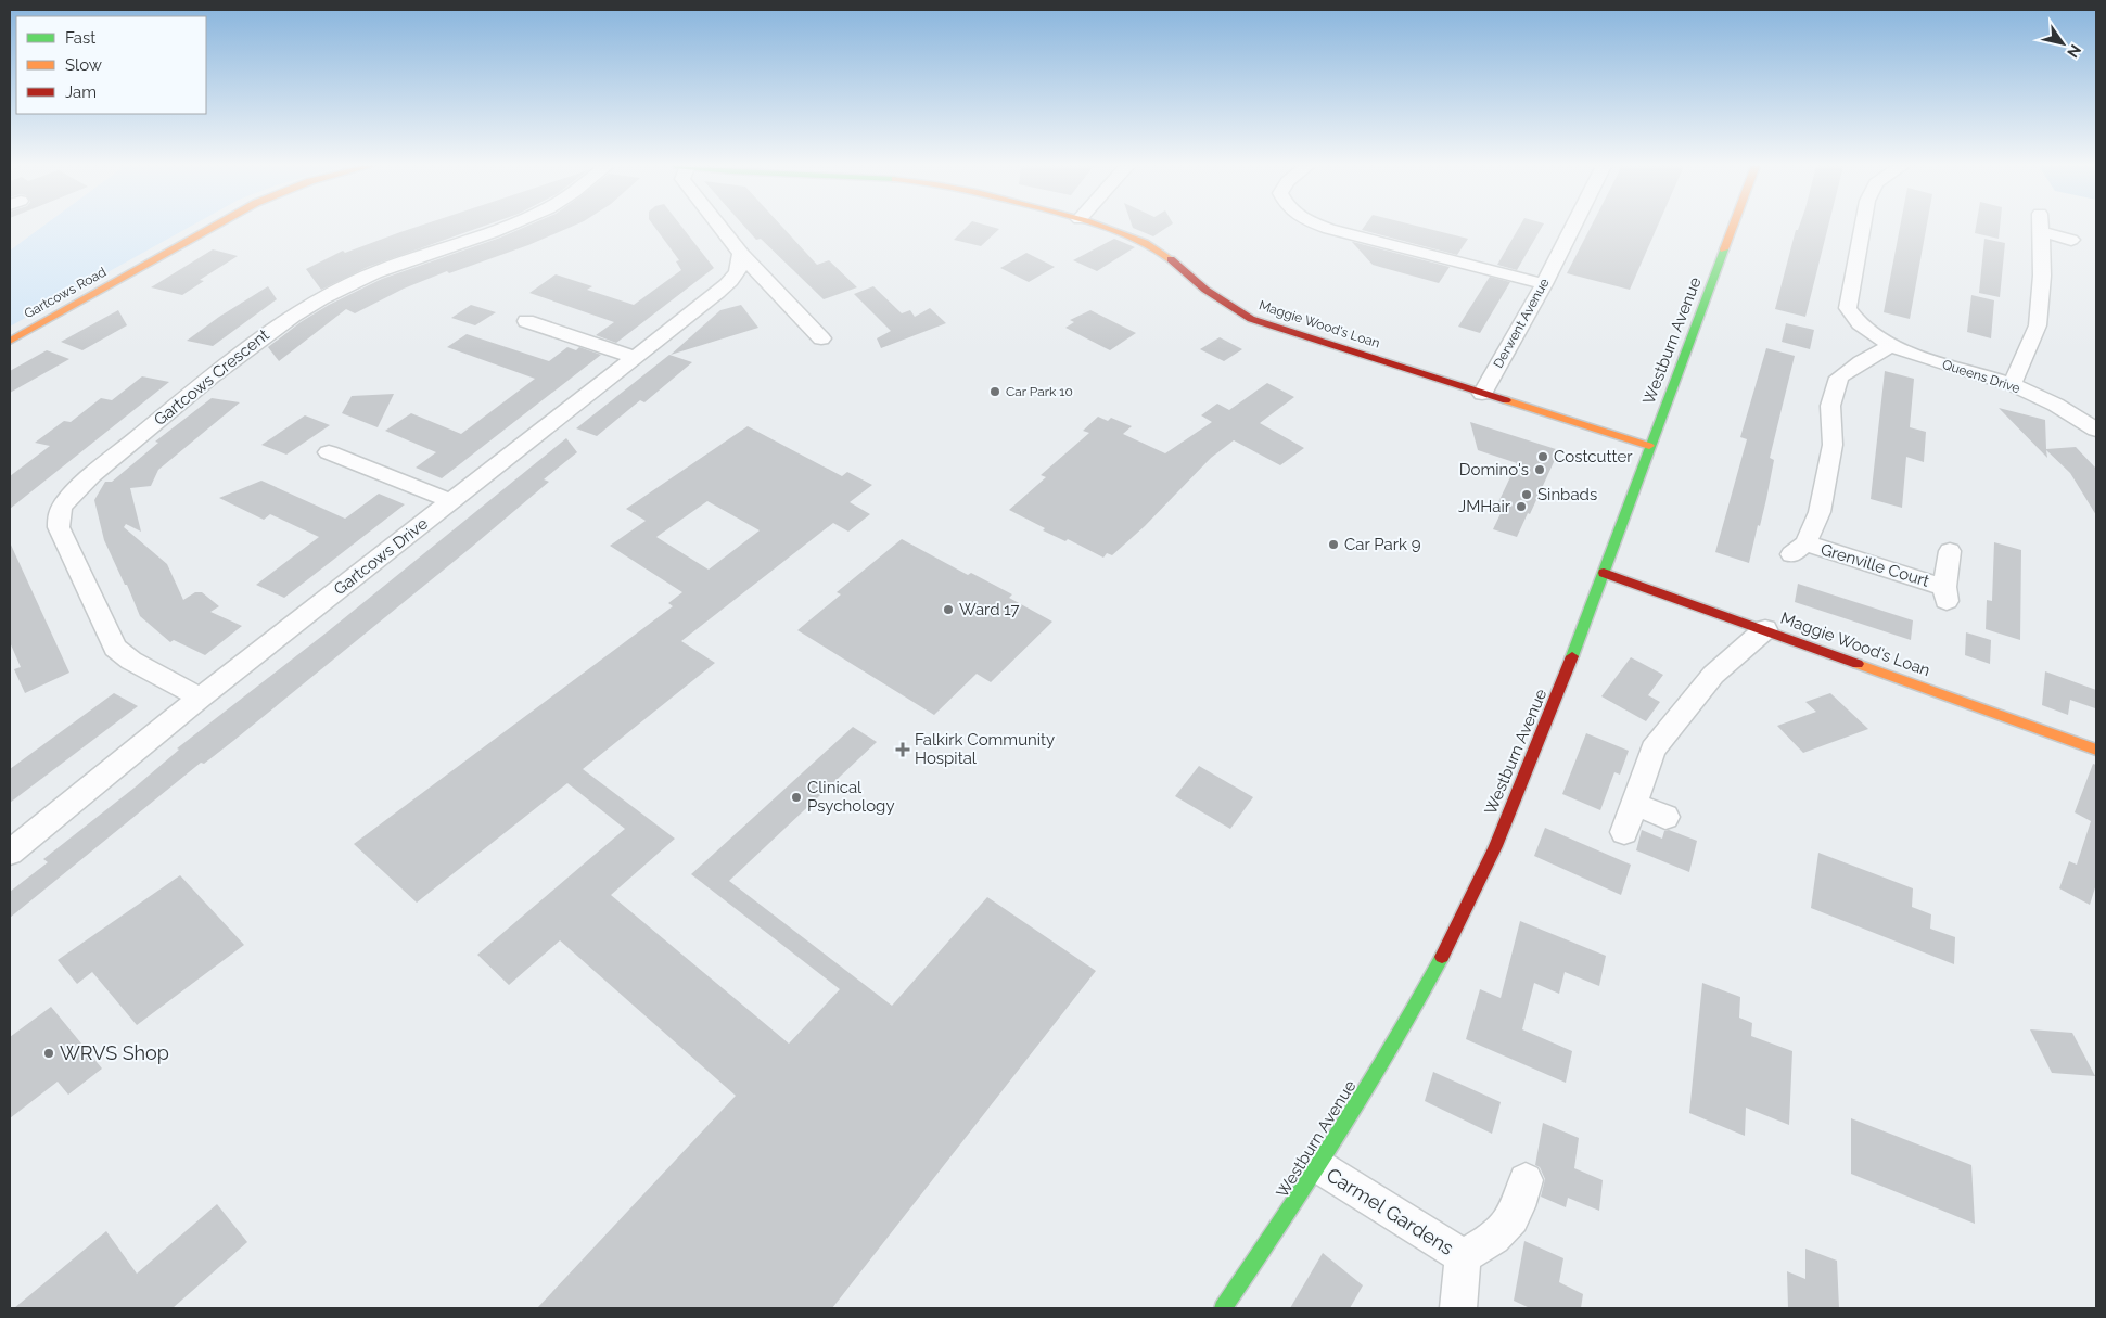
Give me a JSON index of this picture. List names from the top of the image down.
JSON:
{
  "streets": {
    "street": [
      "Gartcows Road",
      "Derwent Avenue",
      "Maggie Wood's Loan",
      "Westburn Avenue",
      "Queens Drive",
      "Gartcows Crescent",
      "Gartcows Drive",
      "Grenville Court",
      "Carmel Gardens"
    ]
  },
  "crossings": [
    ["Derwent Avenue", "Maggie Wood's Loan"],
    ["Maggie Wood's Loan", "Westburn Avenue"],
    ["Westburn Avenue", "Carmel Gardens"],
    ["Queens Drive", "Grenville Court"],
    ["Gartcows Crescent", "Gartcows Drive"]
  ],
  "places": {
    "other": [
      "Car Park 10",
      "Costcutter",
      "Domino's",
      "Sinbads",
      "JMHair",
      "Car Park 9",
      "Ward 17",
      "Clinical Psychology",
      "WRVS Shop"
    ],
    "health": ["Falkirk Community Hospital"]
  },
  "legend": ["Fast", "Slow", "Jam"],
  "north": "bottom right"
}
